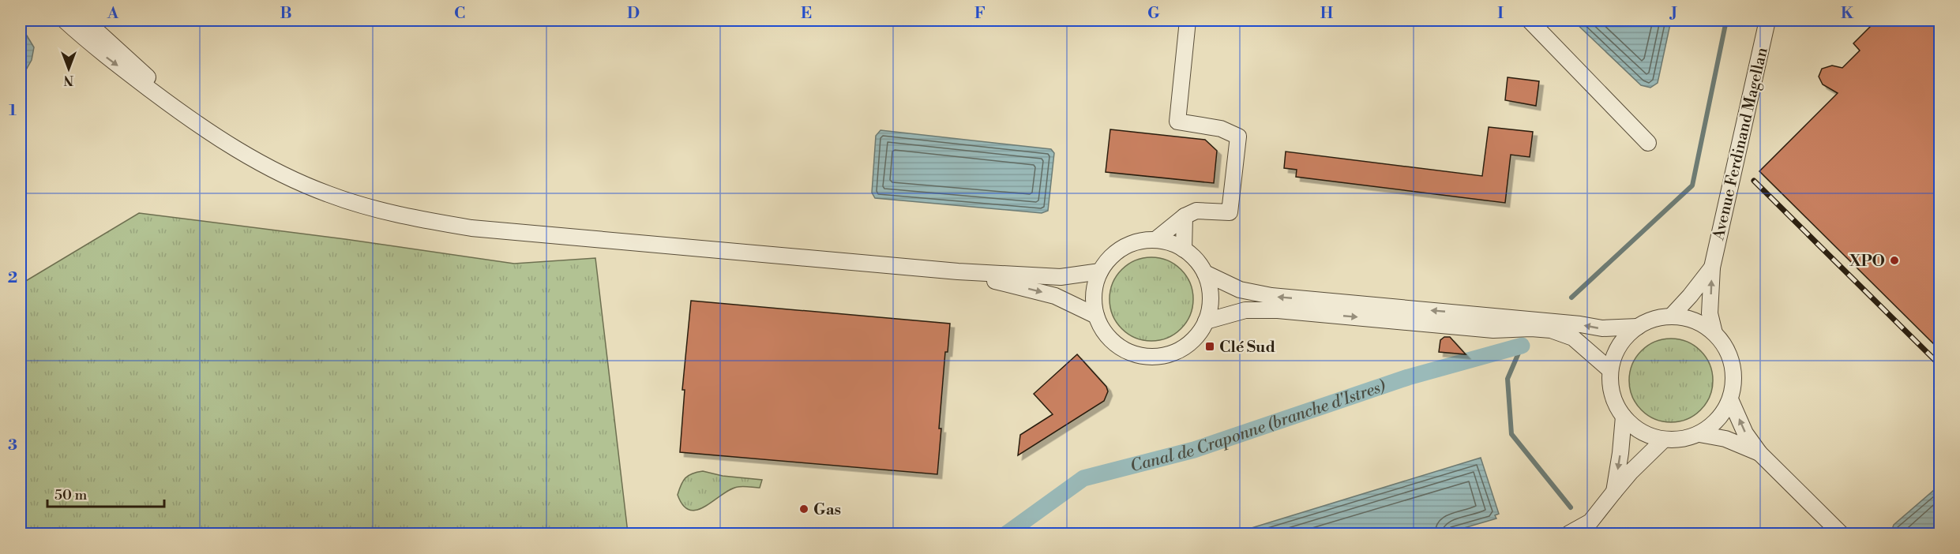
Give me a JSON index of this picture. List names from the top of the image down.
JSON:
{
  "streets": {
    "street": ["Avenue Ferdinand Magellan"]
  },
  "water": ["Canal de Craponne (branche d'Istres)"],
  "places": {
    "other": ["XPO", "Gas"],
    "transit": ["Clé Sud"]
  },
  "scale_bar": "50 m",
  "north": "bottom",
  "grid": {
    "columns": [
      "A",
      "B",
      "C",
      "D",
      "E",
      "F",
      "G",
      "H",
      "I",
      "J",
      "K"
    ],
    "rows": ["1", "2", "3"]
  }
}
